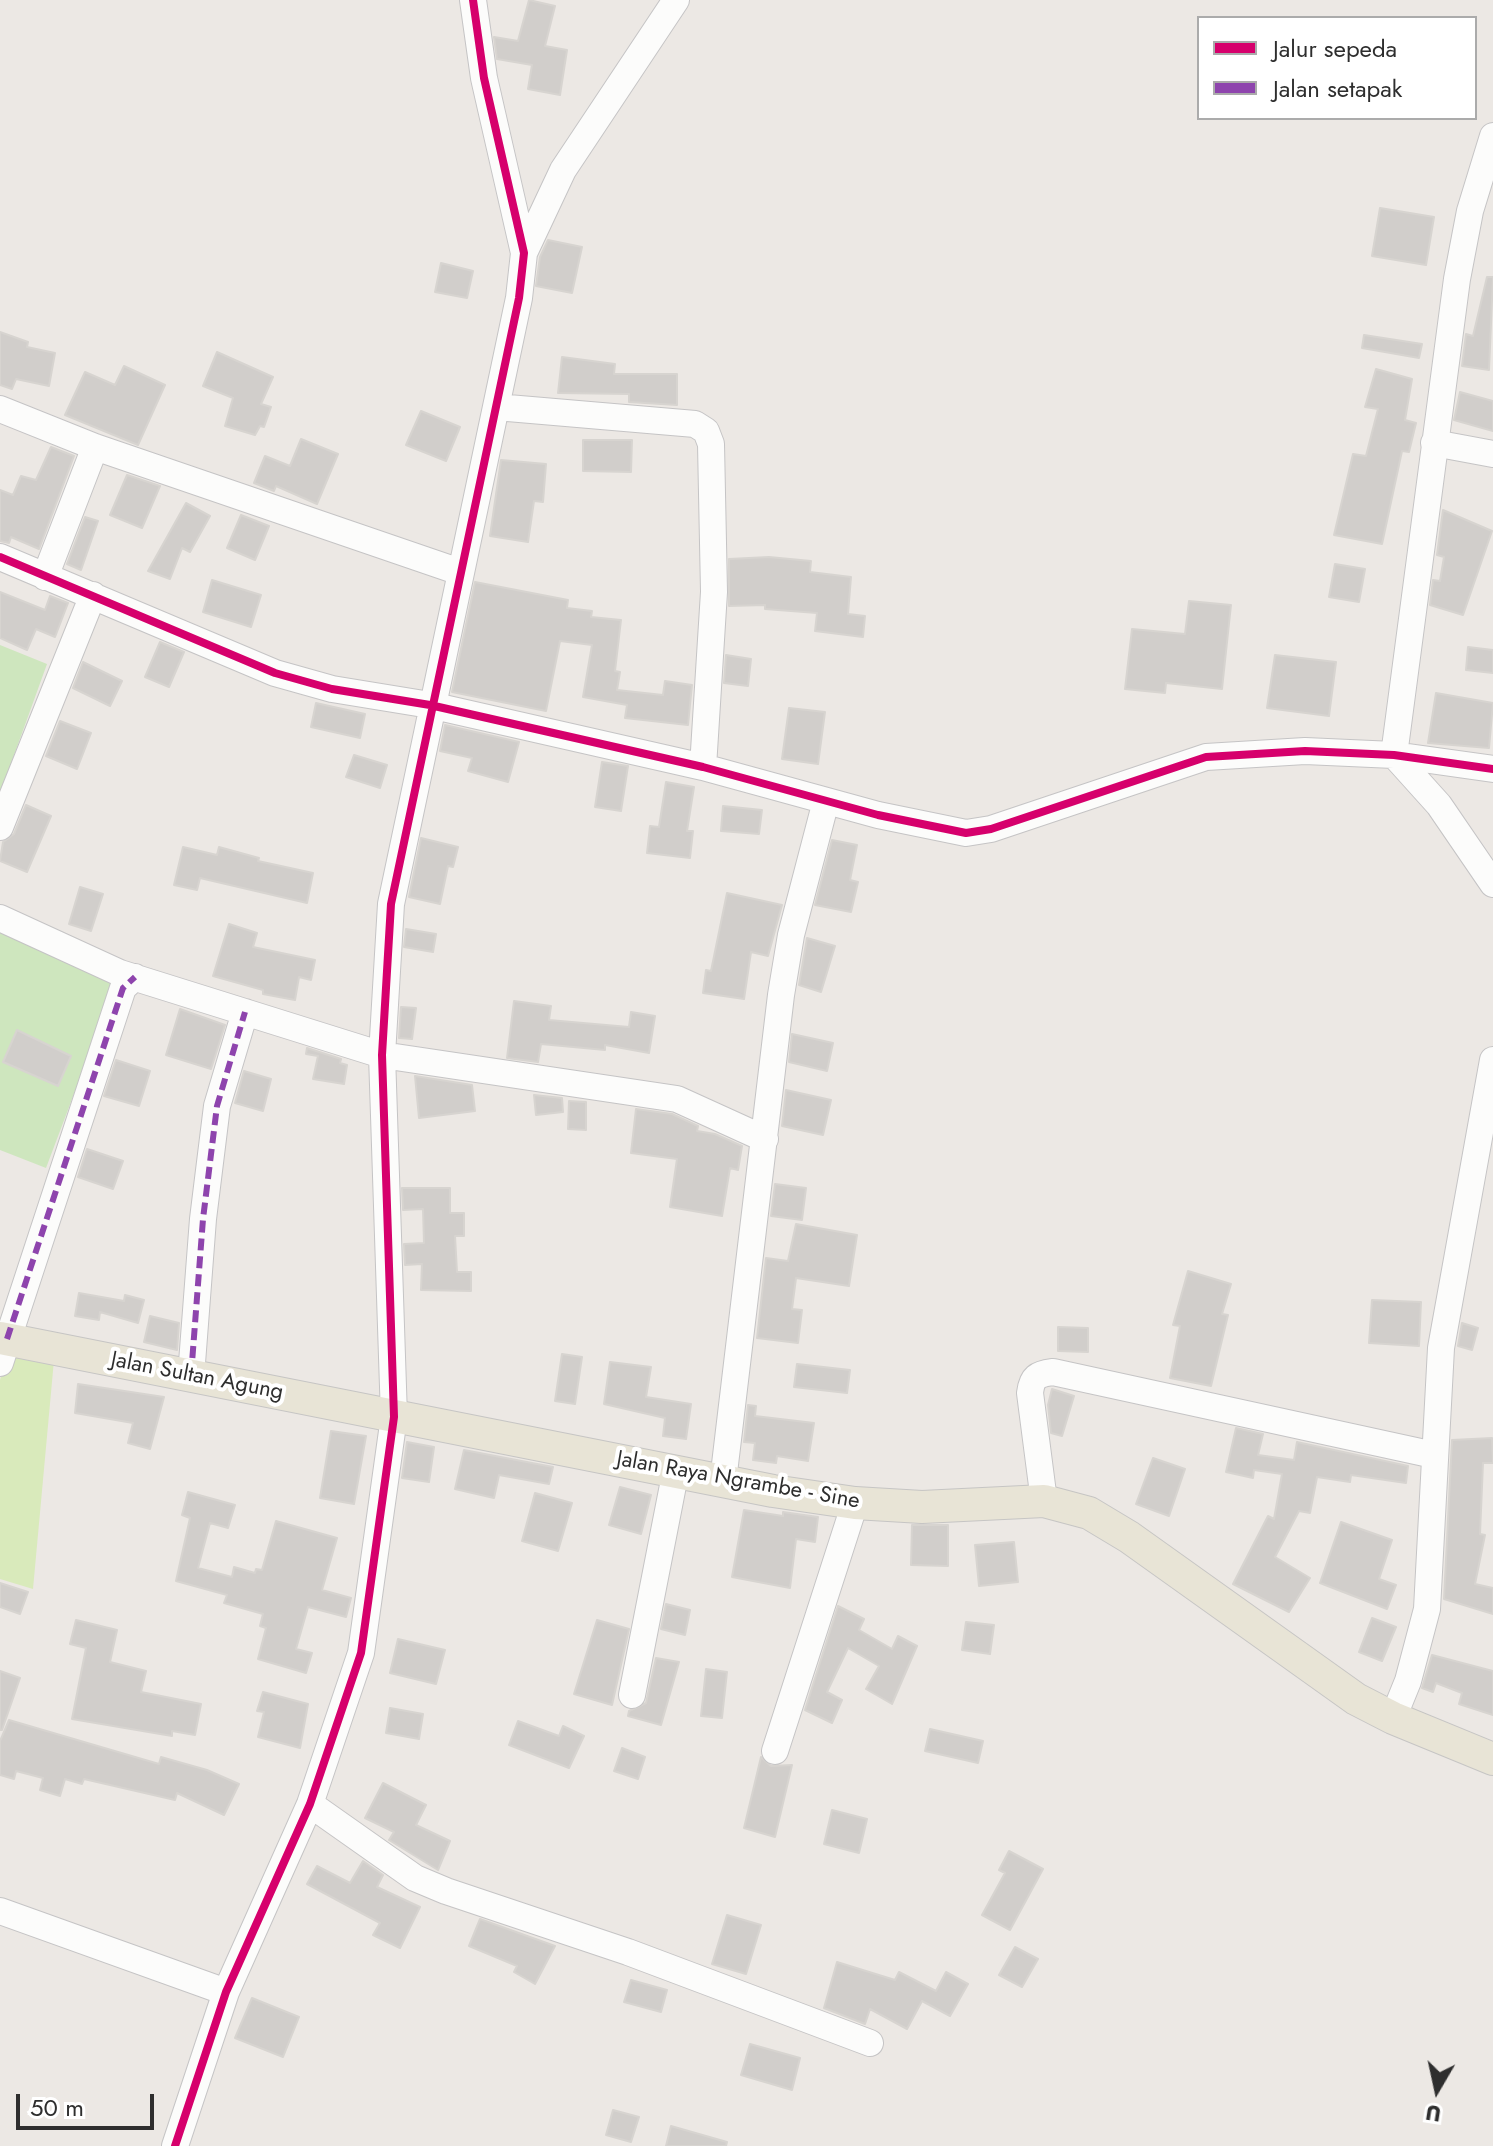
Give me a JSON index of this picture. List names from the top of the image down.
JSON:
{
  "streets": {
    "main road": ["Jalan Sultan Agung", "Jalan Raya Ngrambe - Sine"]
  },
  "crossings": [
    ["Jalan Sultan Agung", "Jalan Raya Ngrambe - Sine"]
  ],
  "legend": ["Jalur sepeda", "Jalan setapak"],
  "scale_bar": "50 m",
  "north": "bottom"
}
